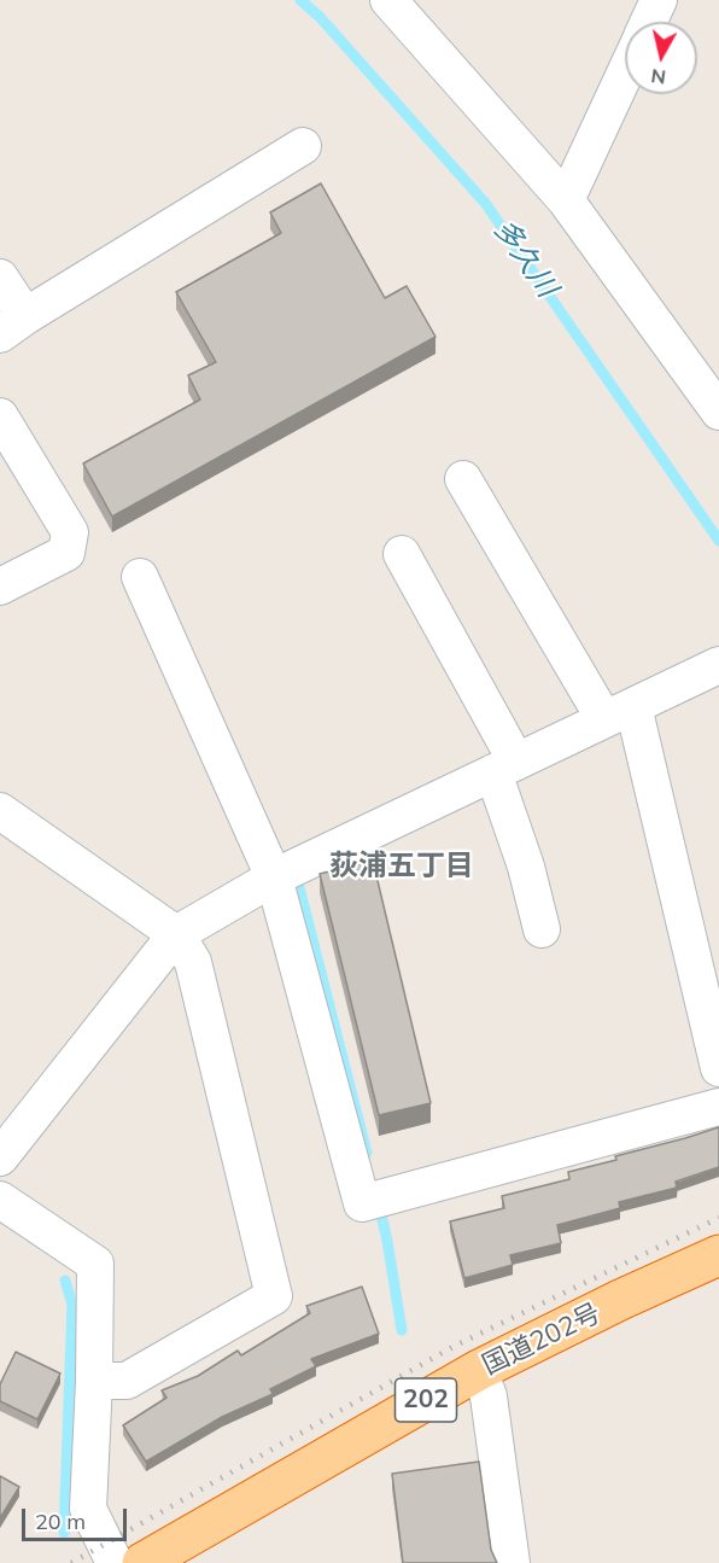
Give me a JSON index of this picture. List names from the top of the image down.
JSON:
{
  "streets": {
    "highway": ["国道202号", "202"]
  },
  "districts": ["荻浦五丁目"],
  "water": ["多久川"],
  "scale_bar": "20 m",
  "north": "bottom"
}
